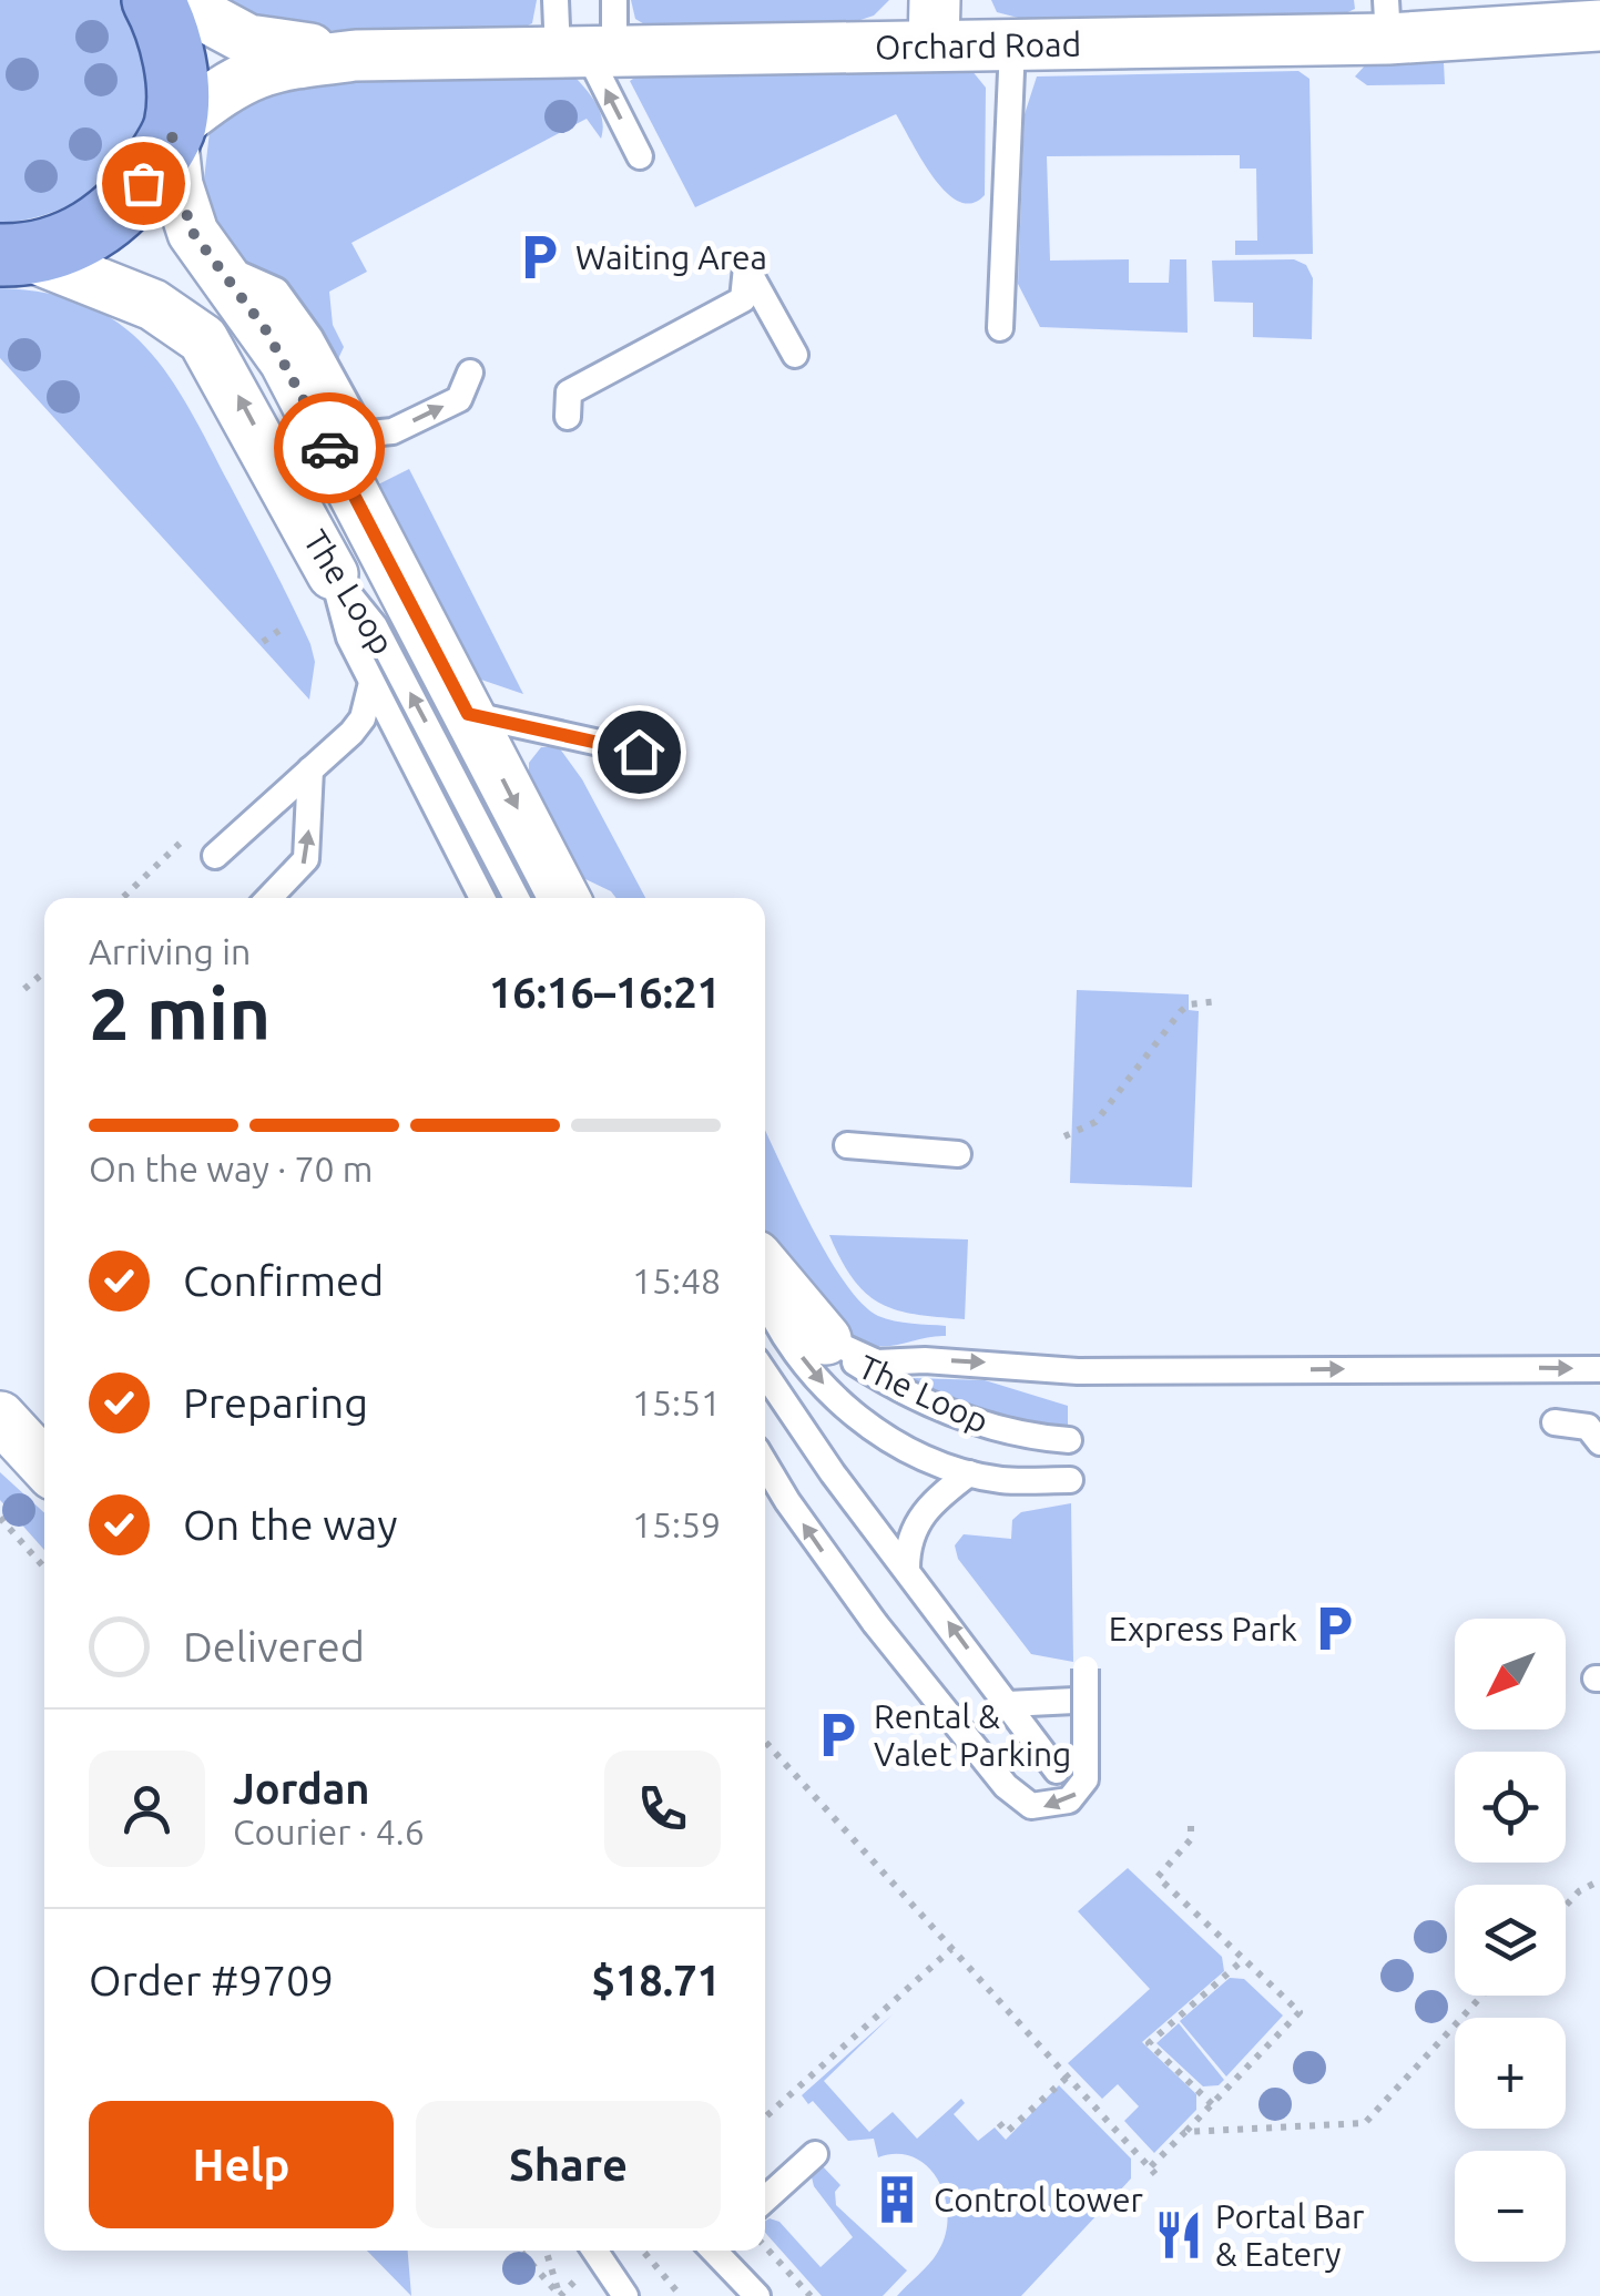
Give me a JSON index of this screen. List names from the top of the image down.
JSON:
{
  "streets": {
    "street": ["Orchard Road", "The Loop"]
  },
  "crossings": [
    ["Orchard Road", "The Loop"]
  ],
  "places": {
    "parking": ["Waiting Area", "Express Park", "Rental & Valet Parking"],
    "building": ["Control tower"],
    "restaurant": ["Portal Bar & Eatery"]
  },
  "north": "bottom left",
  "page": {
    "heading": ["2 min", "Arriving in", "16:16–16:21"],
    "panel": [
      "Jordan",
      "Courier · 4.6",
      "Order #9709",
      "$18.71"
    ],
    "bar": "On the way · 70 m",
    "list": [
      ["Confirmed", "15:48"],
      ["Preparing", "15:51"],
      ["On the way", "15:59"],
      "Delivered"
    ],
    "map_buttons": ["+", "−"],
    "buttons": ["Help", "Share"]
  }
}
